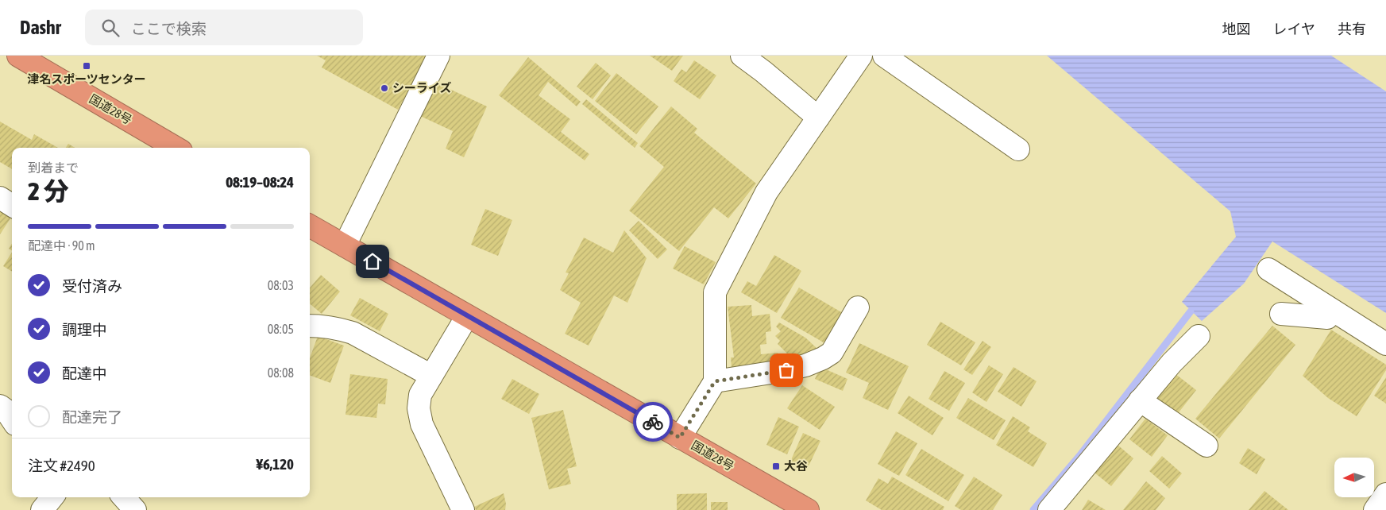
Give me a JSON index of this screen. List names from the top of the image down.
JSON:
{
  "streets": {
    "highway": ["国道28号"]
  },
  "places": {
    "transit": ["津名スポーツセンター", "大谷"],
    "other": ["シーライズ"]
  },
  "north": "left",
  "page": {
    "header": "Dashr",
    "search": "ここで検索",
    "nav": ["地図", "レイヤ", "共有"],
    "heading": ["2 分", "到着まで", "08:19–08:24"],
    "panel": ["注文 #2490", "¥6,120"],
    "bar": "配達中 · 90 m",
    "list": [
      ["受付済み", "08:03"],
      ["調理中", "08:05"],
      ["配達中", "08:08"],
      "配達完了"
    ]
  }
}
